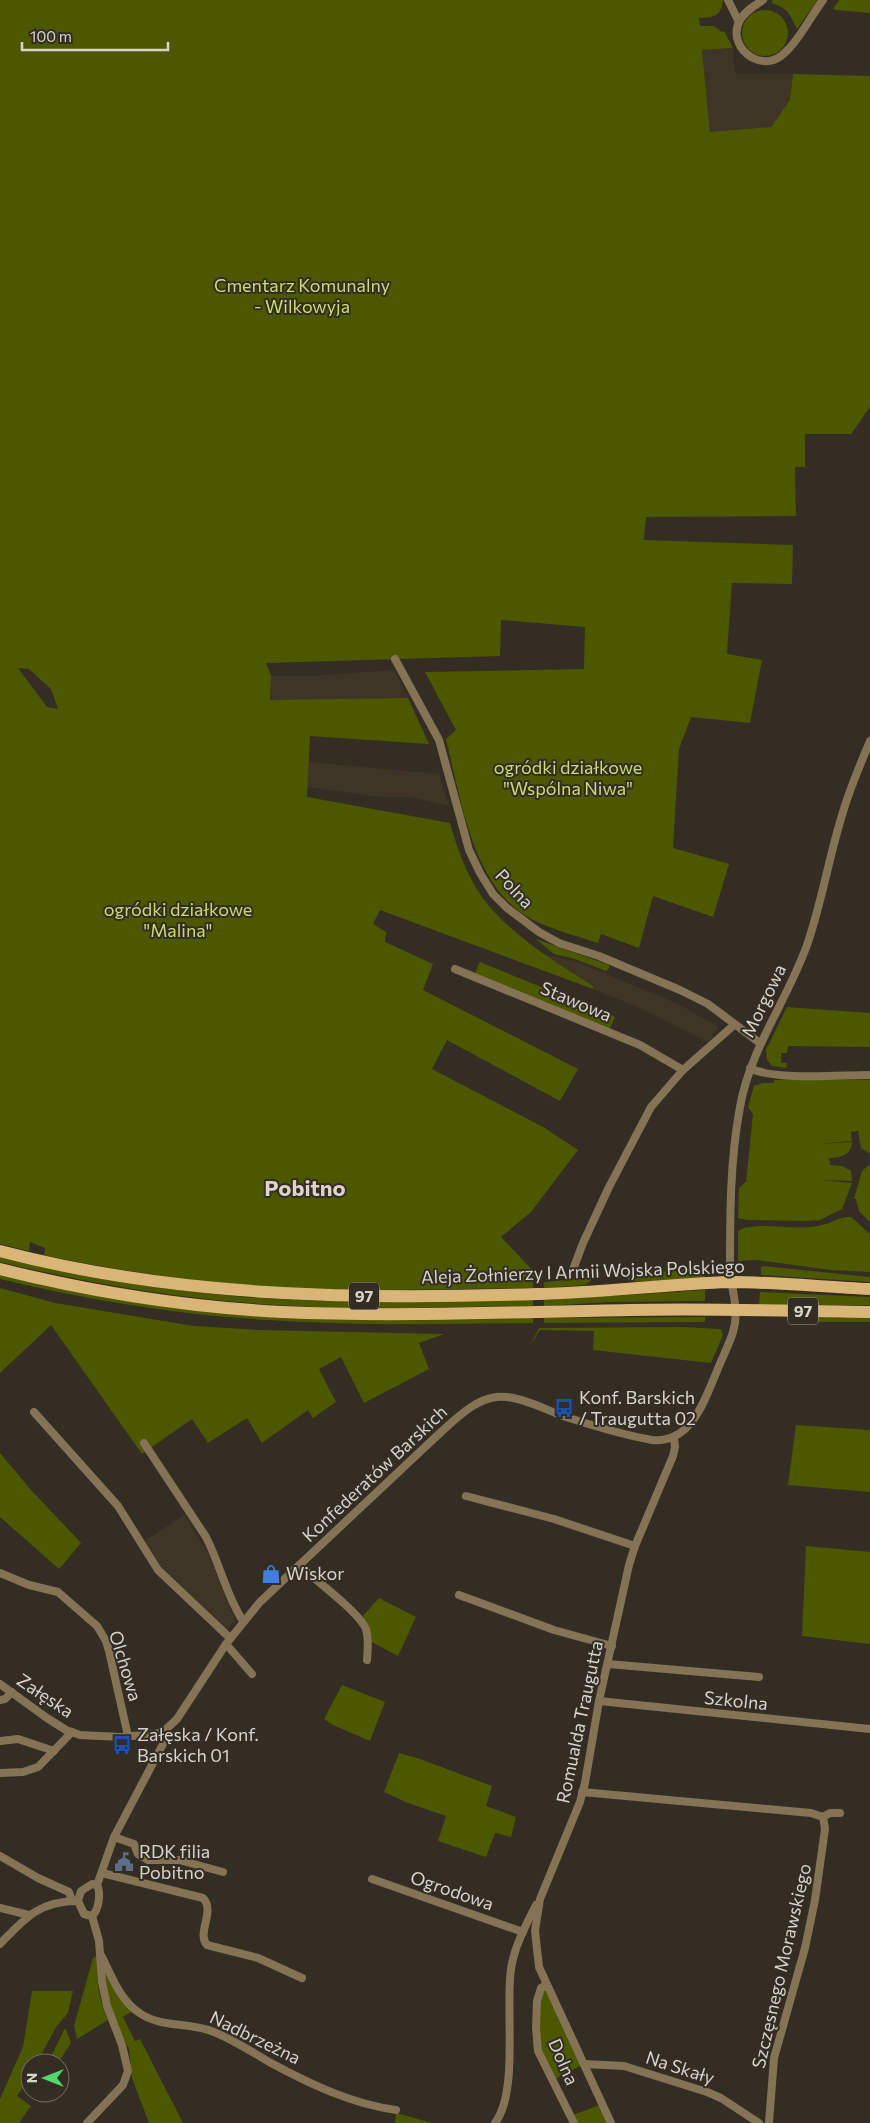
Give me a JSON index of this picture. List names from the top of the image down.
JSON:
{
  "streets": {
    "main road": ["Aleja Żołnierzy I Armii Wojska Polskiego", "97"],
    "street": [
      "Polna",
      "Morgowa",
      "Stawowa",
      "Konfederatów Barskich",
      "Olchowa",
      "Załęska",
      "Szkolna",
      "Romualda Traugutta",
      "Ogrodowa",
      "Szczęsnego Morawskiego",
      "Nadbrzeżna",
      "Dolna",
      "Na Skały"
    ]
  },
  "crossings": [
    ["Polna", "Morgowa"],
    ["Morgowa", "Aleja Żołnierzy I Armii Wojska Polskiego"],
    ["Konfederatów Barskich", "Załęska"],
    ["Konfederatów Barskich", "Romualda Traugutta"],
    ["Olchowa", "Załęska"],
    ["Szkolna", "Romualda Traugutta"],
    ["Romualda Traugutta", "Dolna"],
    ["Romualda Traugutta", "Na Skały"]
  ],
  "districts": ["Pobitno"],
  "parks": ["Cmentarz Komunalny - Wilkowyja", "ogródki działkowe \"Wspólna Niwa\"", "ogródki działkowe \"Malina\""],
  "places": {
    "bus stop": ["Konf. Barskich / Traugutta 02", "Załęska / Konf. Barskich 01"],
    "shop": ["Wiskor"],
    "public building": ["RDK filia Pobitno"]
  },
  "scale_bar": "100 m",
  "north": "left"
}
